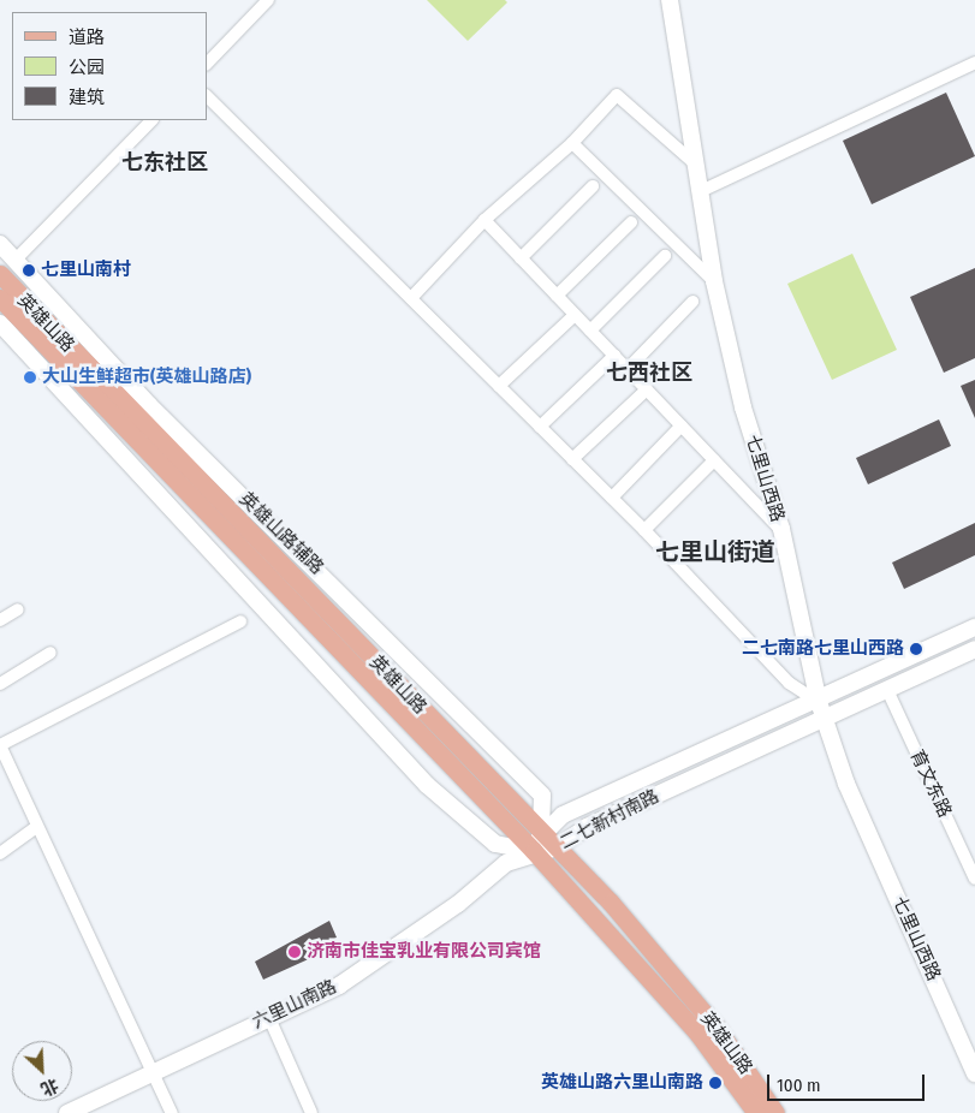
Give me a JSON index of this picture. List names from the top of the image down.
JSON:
{
  "streets": {
    "main road": [
      "英雄山路",
      "七里山西路",
      "英雄山路辅路",
      "二七新村南路",
      "六里山南路"
    ],
    "street": ["育文东路"]
  },
  "crossings": [
    ["英雄山路", "英雄山路辅路"],
    ["英雄山路", "二七新村南路"],
    ["英雄山路", "六里山南路"],
    ["七里山西路", "二七新村南路"],
    ["英雄山路辅路", "二七新村南路"],
    ["育文东路", "二七新村南路"],
    ["二七新村南路", "六里山南路"]
  ],
  "districts": ["七东社区", "七西社区", "七里山街道"],
  "places": [
    "七里山南村",
    "大山生鲜超市(英雄山路店)",
    "二七南路七里山西路",
    "济南市佳宝乳业有限公司宾馆",
    "英雄山路六里山南路"
  ],
  "legend": ["道路", "公园", "建筑"],
  "scale_bar": "100 m",
  "north": "bottom right"
}
